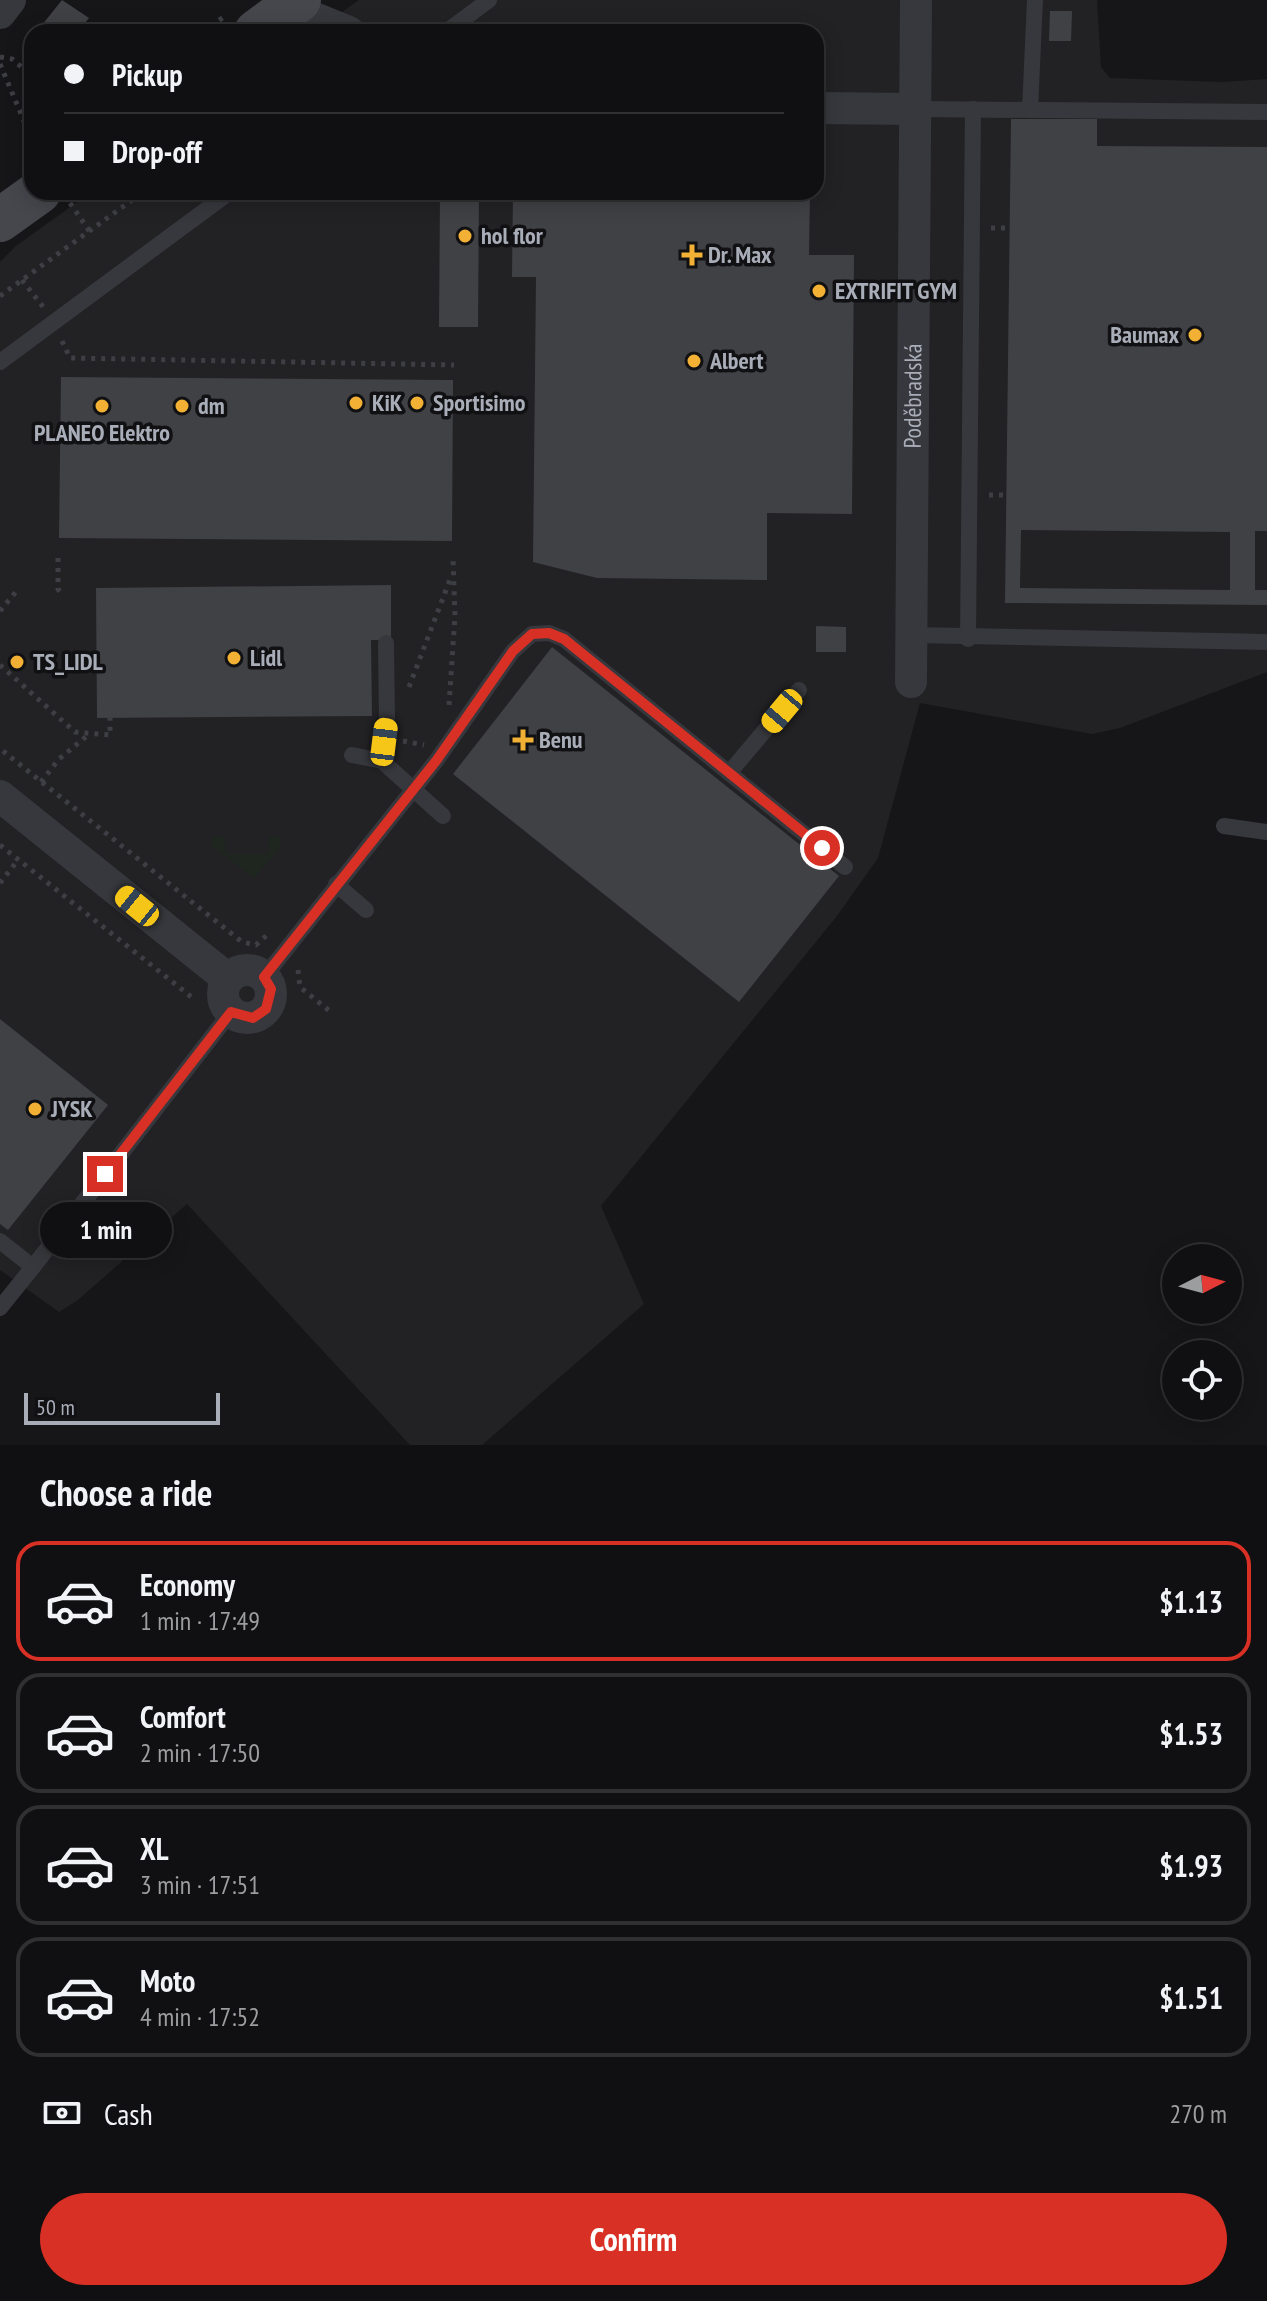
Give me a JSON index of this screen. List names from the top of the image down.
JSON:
{
  "streets": {
    "street": ["Poděbradská"]
  },
  "places": {
    "other": [
      "hol flor",
      "EXTRIFIT GYM",
      "Baumax",
      "Albert",
      "KiK",
      "Sportisimo",
      "PLANEO Elektro",
      "dm",
      "Lidl",
      "TS_LIDL",
      "JYSK"
    ],
    "health": ["Dr. Max", "Benu"]
  },
  "scale_bar": "50 m",
  "north": "right",
  "page": {
    "banner": ["Pickup", "Drop-off"],
    "bubble": "1 min",
    "scale": "50 m",
    "heading": "Choose a ride",
    "list": [
      {
        "name": "Economy",
        "note": "1 min · 17:49",
        "value": "$1.13"
      },
      {
        "name": "Comfort",
        "note": "2 min · 17:50",
        "value": "$1.53"
      },
      {
        "name": "XL",
        "note": "3 min · 17:51",
        "value": "$1.93"
      },
      {
        "name": "Moto",
        "note": "4 min · 17:52",
        "value": "$1.51"
      }
    ],
    "pay": ["Cash", "270 m"],
    "buttons": "Confirm"
  }
}
